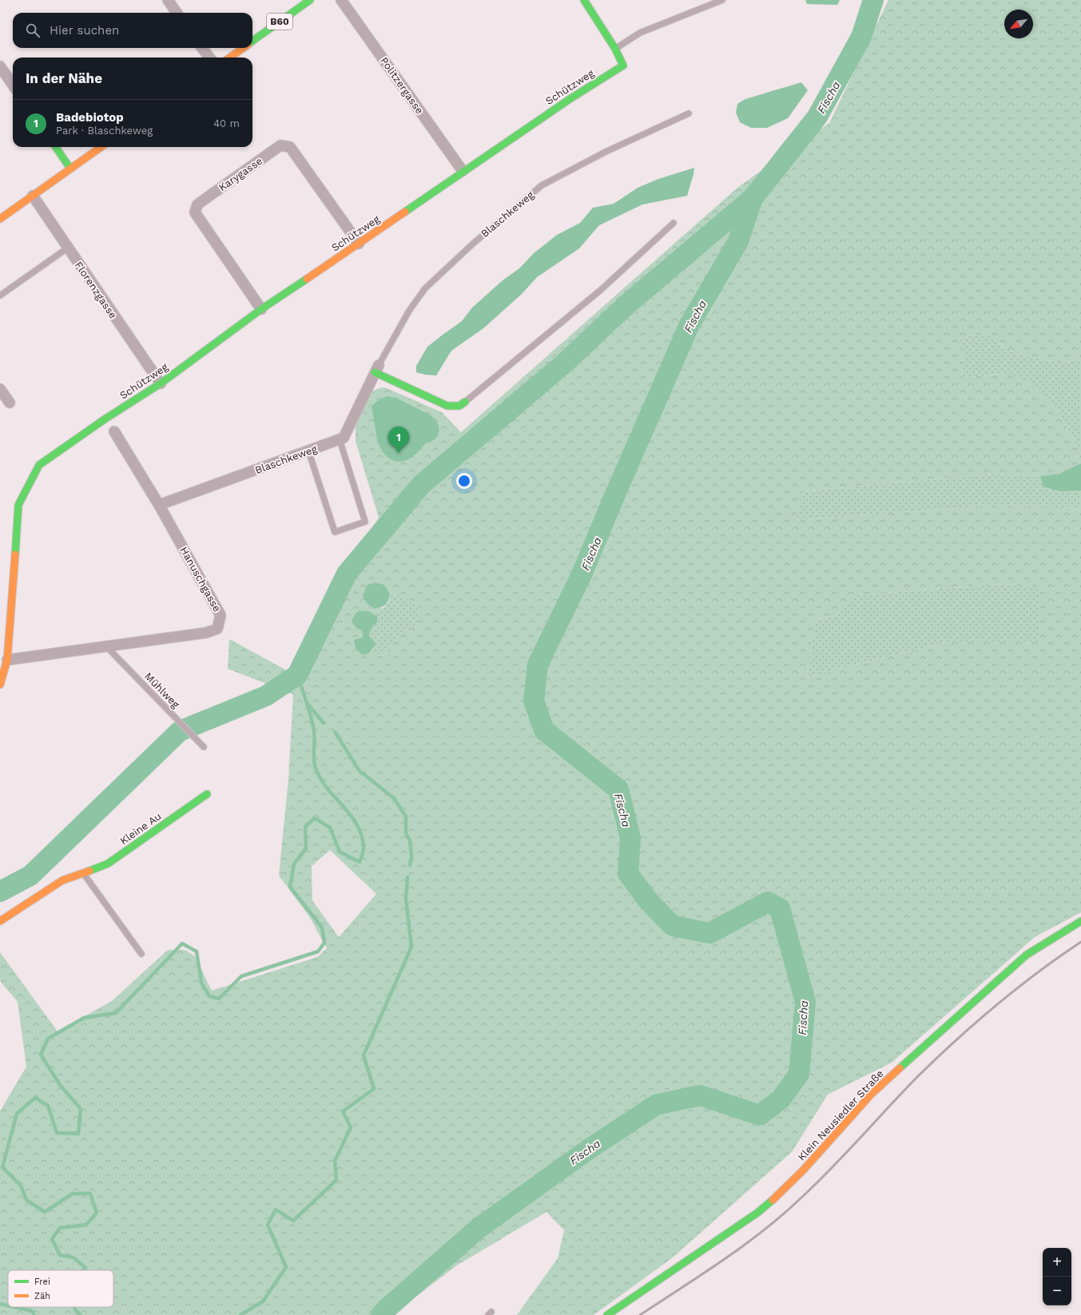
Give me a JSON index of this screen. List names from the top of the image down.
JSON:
{
  "streets": {
    "street": [
      "B60",
      "Politzergasse",
      "Schützweg",
      "Karygasse",
      "Blaschkeweg",
      "Florenzgasse",
      "Hanuschgasse",
      "Kleine Au",
      "Klein Neusiedler Straße"
    ],
    "lane": ["Mühlweg"]
  },
  "crossings": [
    ["Politzergasse", "Schützweg"],
    ["Schützweg", "Karygasse"],
    ["Schützweg", "Florenzgasse"],
    ["Schützweg", "Hanuschgasse"],
    ["Blaschkeweg", "Hanuschgasse"],
    ["Hanuschgasse", "Mühlweg"]
  ],
  "water": ["Fischa"],
  "legend": ["Frei", "Zäh"],
  "north": "bottom left",
  "page": {
    "search": "Hier suchen",
    "heading": "In der Nähe",
    "list": [
      {
        "mark": "1",
        "name": "Badebiotop",
        "note": "Park · Blaschkeweg",
        "value": "40 m"
      }
    ],
    "pins": "1",
    "map_buttons": ["+", "−"]
  }
}
